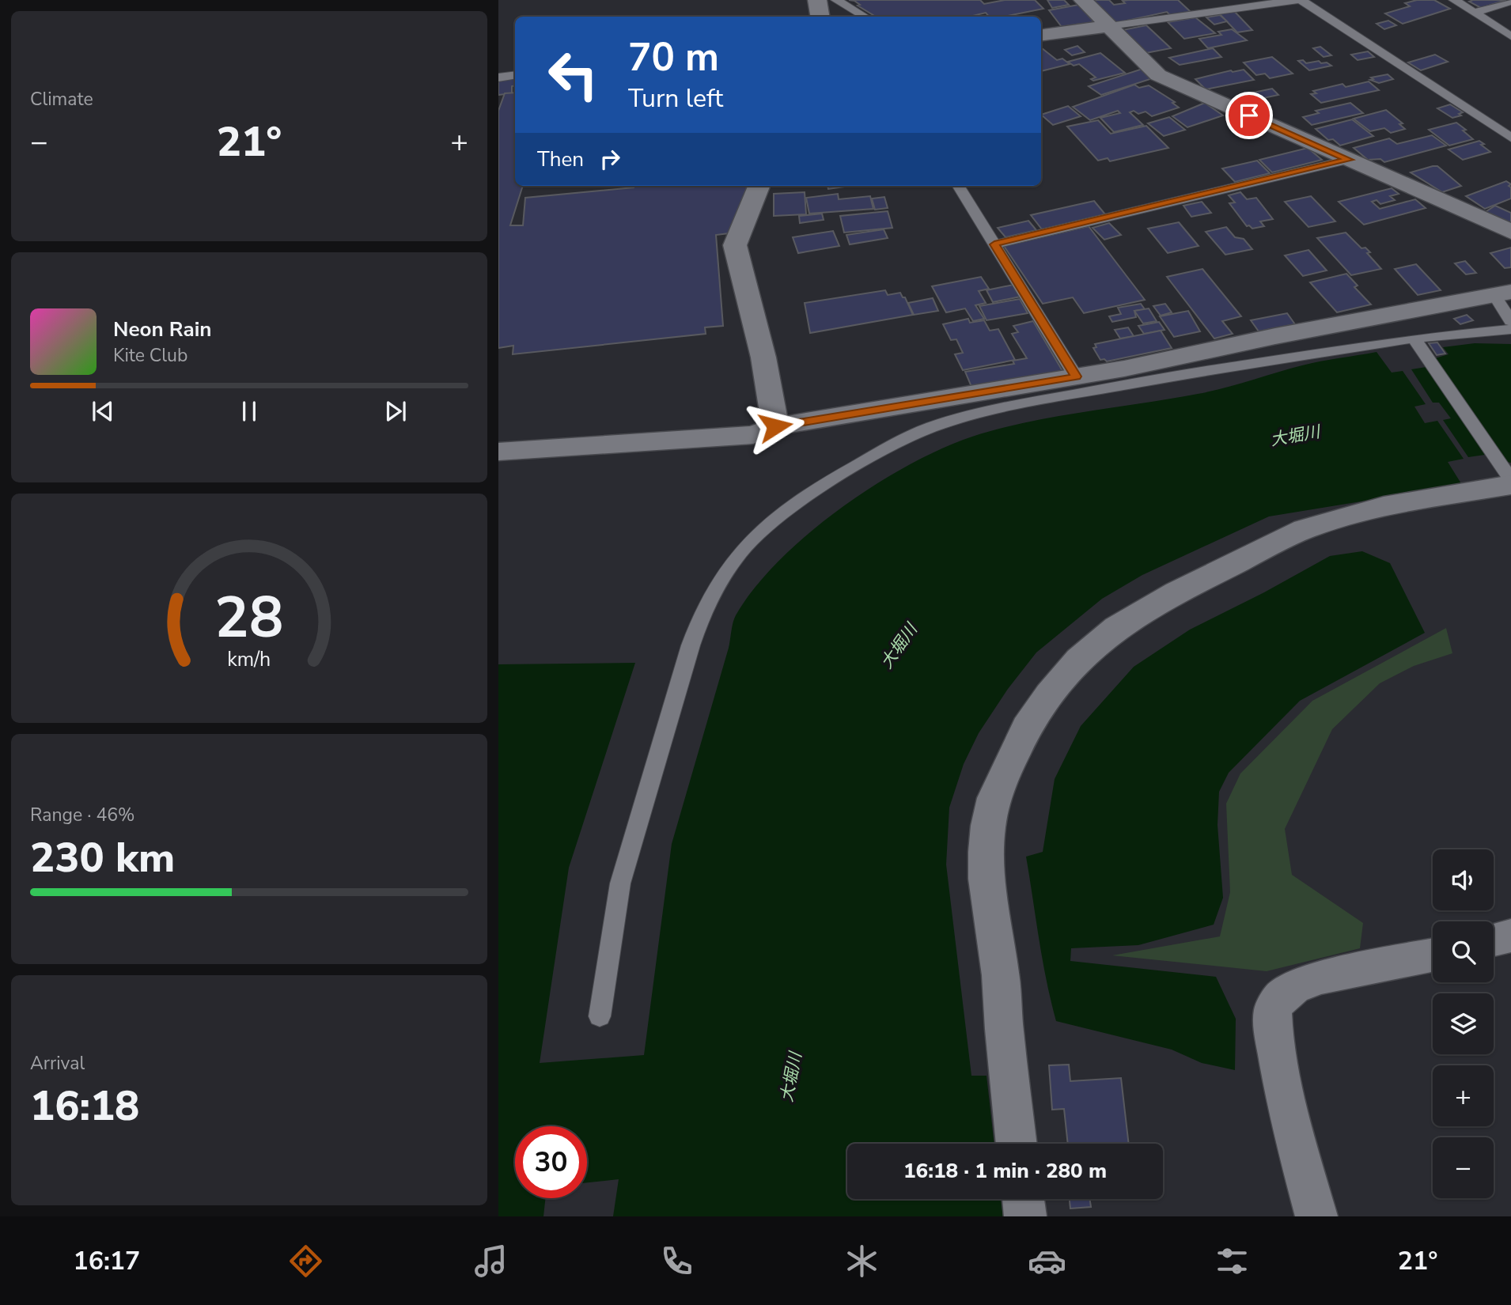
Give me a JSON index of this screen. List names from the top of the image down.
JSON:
{
  "water": ["大堀川"],
  "page": {
    "tile": [
      "Climate",
      ["Range · 46%", "230 km"],
      ["Arrival", "16:18"]
    ],
    "turn": ["70 m", "Turn left"],
    "heat": ["−", "21°", "+"],
    "then": "Then",
    "song": ["Neon Rain", "Kite Club"],
    "map_buttons": ["+", "−"],
    "limit": "30",
    "trip": "16:18 · 1 min · 280 m",
    "tabs": ["16:17", "21°"],
    "gauge": ["28", "km/h"]
  }
}
